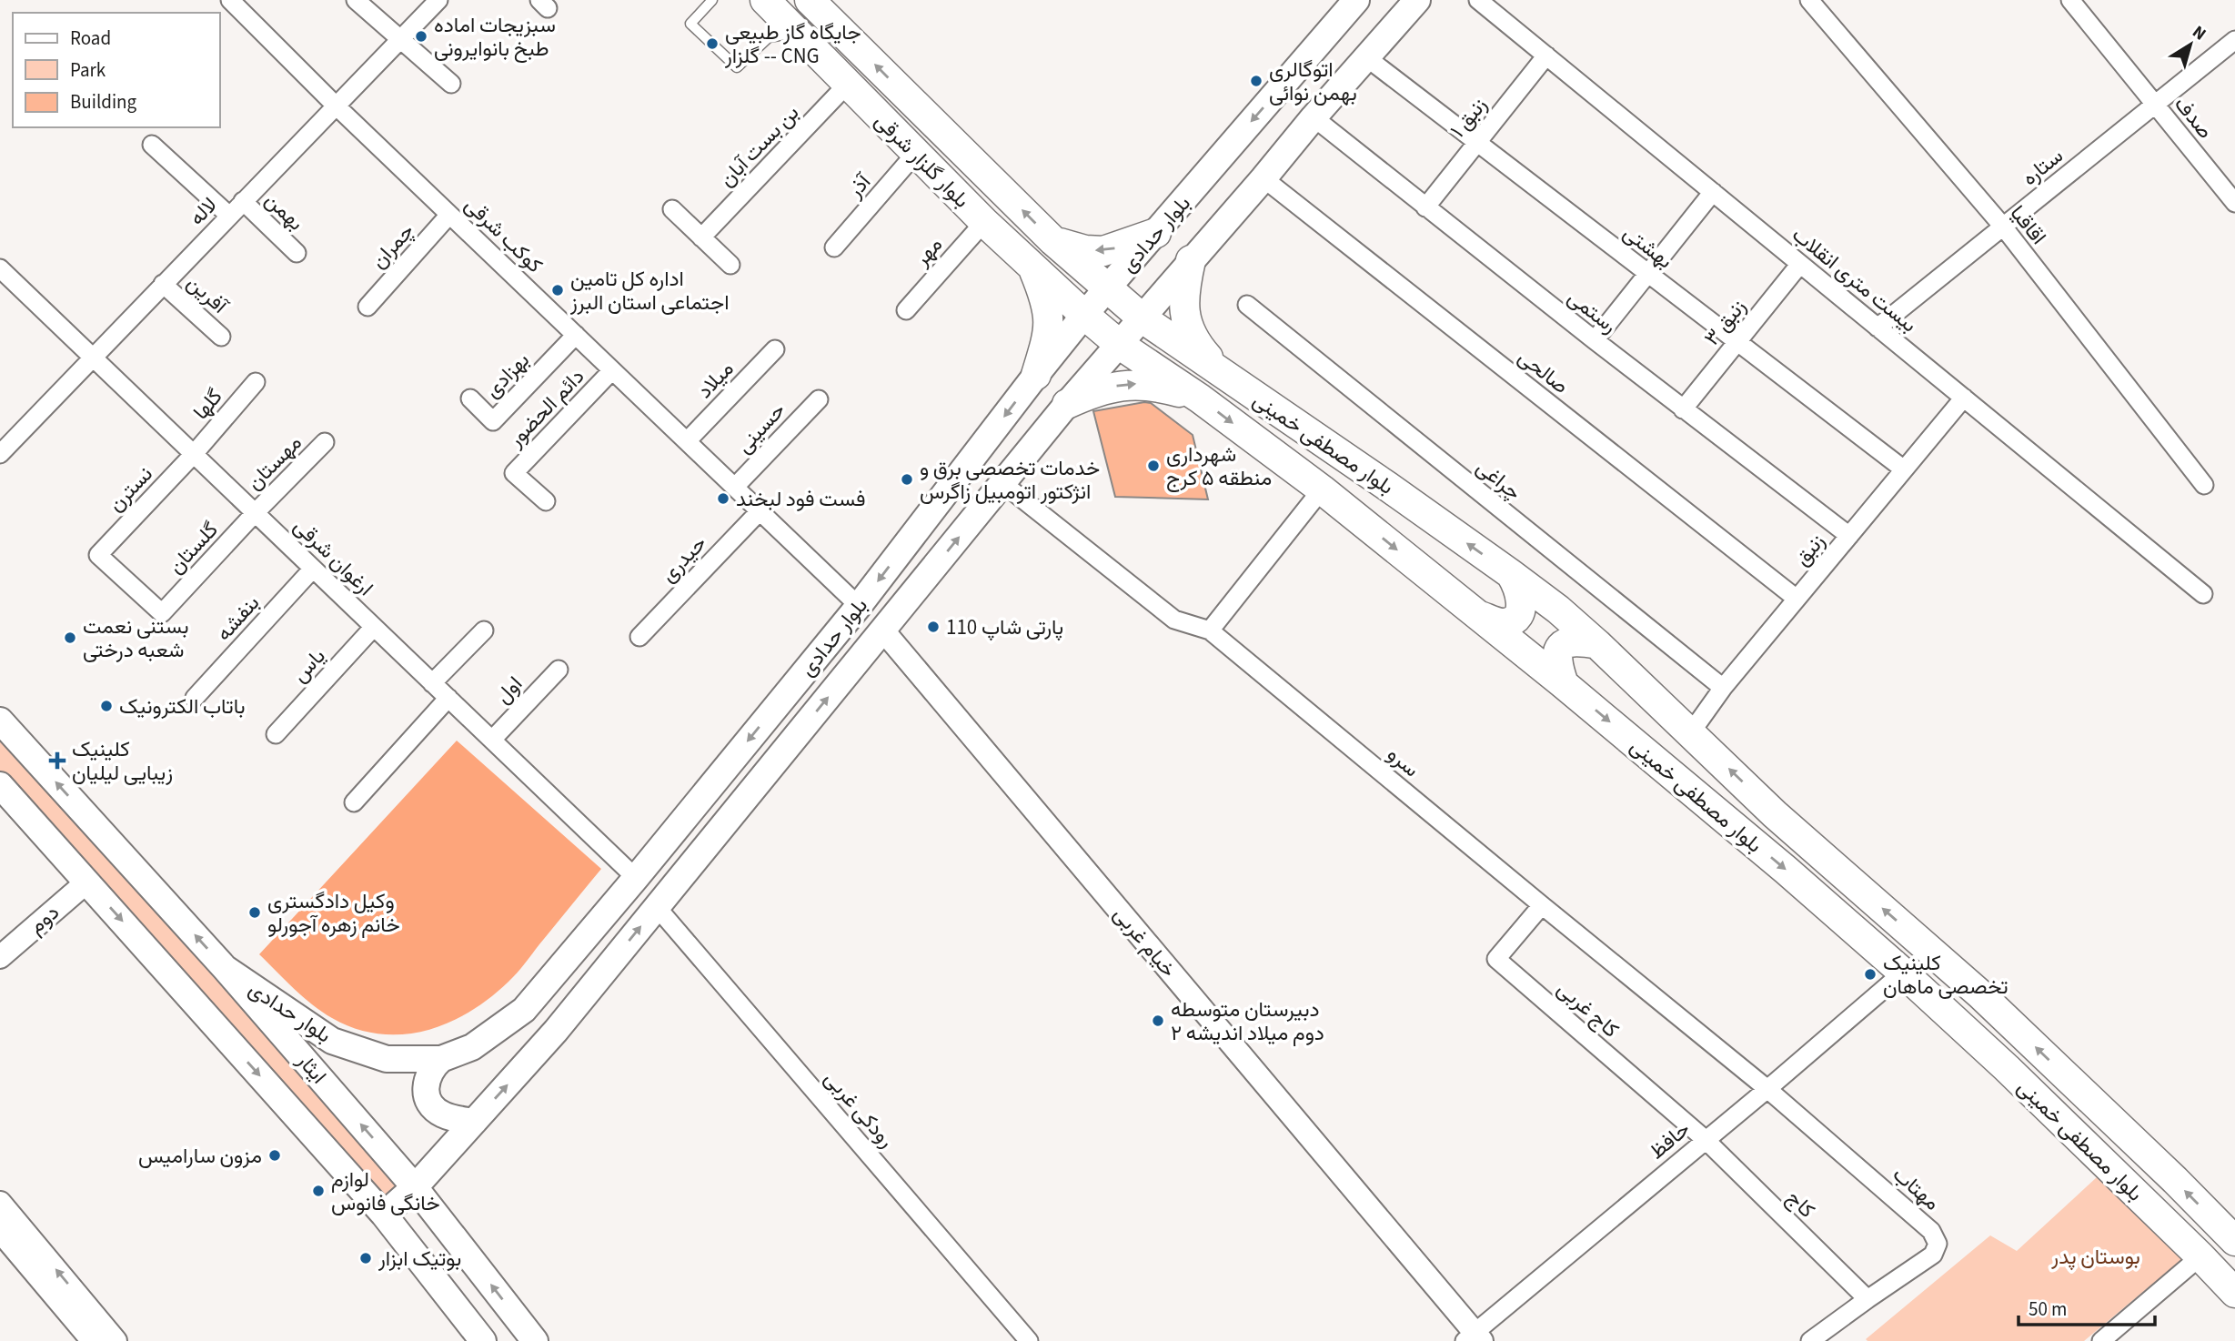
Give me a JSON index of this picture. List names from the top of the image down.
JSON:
{
  "streets": {
    "main road": [
      "بلوار گلزار شرقی",
      "بلوار حدادی",
      "بلوار مصطفی خمینی",
      "ایثار"
    ],
    "street": [
      "زنبق ۱",
      "صدف",
      "بن بست آبان",
      "ستاره",
      "آذر",
      "لاله",
      "بهمن",
      "اقاقیا",
      "کوکب شرقی",
      "چمران",
      "بهشتی",
      "مهر",
      "بیست متری انقلاب",
      "آفرین",
      "رستمی",
      "زنبق ۳",
      "صالحی",
      "بهزادی",
      "میلاد",
      "گلها",
      "دائم الحضور",
      "حسینی",
      "مهستان",
      "چراغی",
      "نسترن",
      "گلستان",
      "زنبق",
      "ارغوان شرقی",
      "حیدری",
      "بنفشه",
      "یاس",
      "اول",
      "سرو",
      "دوم",
      "خیام غربی",
      "کاج غربی",
      "رودکی غربی",
      "حافظ",
      "مهتاب",
      "کاج"
    ]
  },
  "crossings": [
    ["زنبق ۱", "بهشتی"],
    ["زنبق ۱", "بیست متری انقلاب"],
    ["زنبق ۱", "رستمی"],
    ["صدف", "ستاره"],
    ["بن بست آبان", "بلوار گلزار شرقی"],
    ["بلوار گلزار شرقی", "آذر"],
    ["بلوار گلزار شرقی", "بلوار حدادی"],
    ["بلوار گلزار شرقی", "مهر"],
    ["بلوار گلزار شرقی", "بلوار مصطفی خمینی"],
    ["ستاره", "اقاقیا"],
    ["ستاره", "بیست متری انقلاب"],
    ["لاله", "بهمن"],
    ["لاله", "کوکب شرقی"],
    ["لاله", "آفرین"],
    ["لاله", "ارغوان شرقی"],
    ["بلوار حدادی", "کوکب شرقی"],
    ["بلوار حدادی", "بهشتی"],
    ["بلوار حدادی", "رستمی"],
    ["بلوار حدادی", "صالحی"],
    ["بلوار حدادی", "بلوار مصطفی خمینی"],
    ["بلوار حدادی", "ارغوان شرقی"],
    ["بلوار حدادی", "سرو"],
    ["بلوار حدادی", "خیام غربی"],
    ["بلوار حدادی", "ایثار"],
    ["بلوار حدادی", "رودکی غربی"],
    ["کوکب شرقی", "چمران"],
    ["کوکب شرقی", "بهزادی"],
    ["کوکب شرقی", "میلاد"],
    ["کوکب شرقی", "دائم الحضور"],
    ["کوکب شرقی", "حسینی"],
    ["کوکب شرقی", "حیدری"],
    ["بهشتی", "زنبق ۳"],
    ["بهشتی", "زنبق"],
    ["بیست متری انقلاب", "زنبق ۳"],
    ["بیست متری انقلاب", "زنبق"],
    ["رستمی", "زنبق ۳"],
    ["رستمی", "زنبق"],
    ["صالحی", "زنبق"],
    ["گلها", "نسترن"],
    ["گلها", "ارغوان شرقی"],
    ["بلوار مصطفی خمینی", "زنبق"],
    ["بلوار مصطفی خمینی", "حافظ"],
    ["مهستان", "گلستان"],
    ["مهستان", "ارغوان شرقی"],
    ["چراغی", "زنبق"],
    ["نسترن", "گلستان"],
    ["نسترن", "ارغوان شرقی"],
    ["گلستان", "ارغوان شرقی"],
    ["ارغوان شرقی", "بنفشه"],
    ["ارغوان شرقی", "یاس"],
    ["ارغوان شرقی", "اول"],
    ["سرو", "کاج غربی"],
    ["سرو", "حافظ"],
    ["سرو", "مهتاب"],
    ["خیام غربی", "حافظ"],
    ["کاج غربی", "حافظ"],
    ["کاج غربی", "کاج"],
    ["حافظ", "مهتاب"],
    ["حافظ", "کاج"],
    ["مهتاب", "کاج"]
  ],
  "parks": ["بوستان پدر"],
  "places": {
    "other": [
      "سبزیجات اماده طبخ بانوایرونی",
      "جایگاه گاز طبیعی گلزار -- CNG",
      "اتوگالری بهمن نوائی",
      "اداره کل تامین اجتماعی استان البرز",
      "شهرداری منطقه ۵ کرج",
      "خدمات تخصصی برق و انژکتور اتومبیل زاگرس",
      "فست فود لبخند",
      "پارتی شاپ 110",
      "بستنی نعمت شعبه درختی",
      "باتاب الکترونیک",
      "وکیل دادگستری خانم زهره آجورلو",
      "کلینیک تخصصی ماهان",
      "دبیرستان متوسطه دوم میلاد اندیشه ۲",
      "مزون سارامیس",
      "لوازم خانگی فانوس",
      "بوتیک ابزار"
    ],
    "health": ["کلینیک زیبایی لیلیان"]
  },
  "legend": ["Road", "Park", "Building"],
  "scale_bar": "50 m",
  "north": "top right"
}
